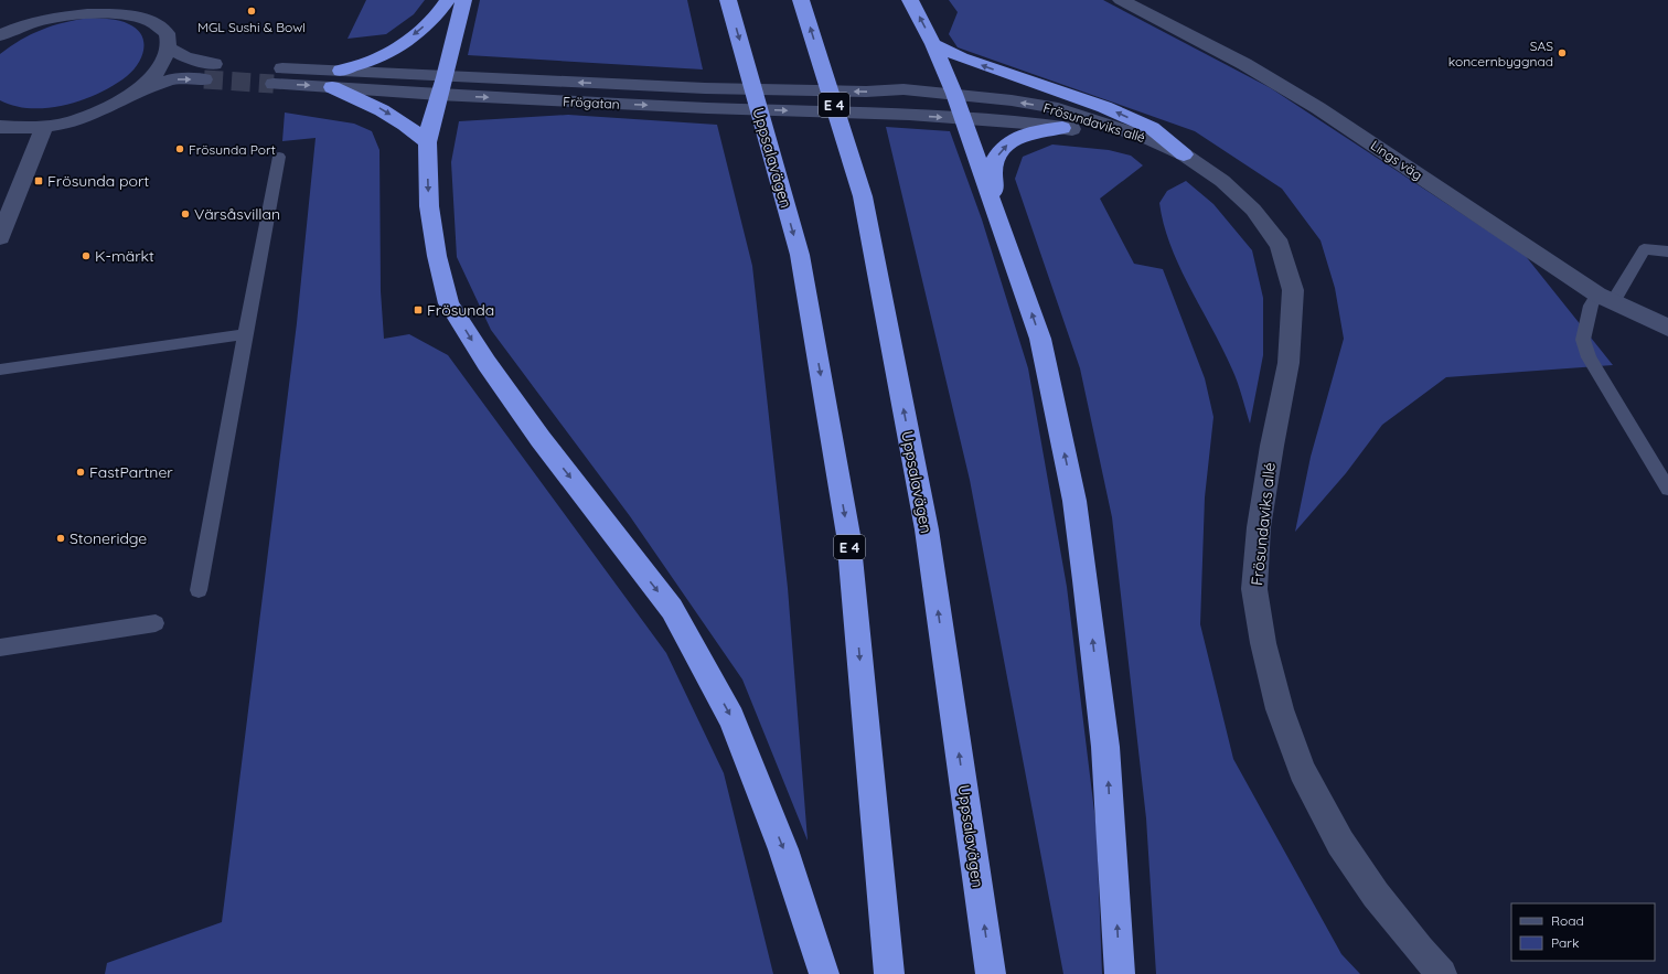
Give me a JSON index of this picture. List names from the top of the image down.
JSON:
{
  "streets": {
    "highway": ["E 4", "Uppsalavägen"],
    "street": ["Frögatan", "Frösundaviks allé", "Lings väg"]
  },
  "crossings": [
    ["Frögatan", "Frösundaviks allé"]
  ],
  "places": {
    "other": [
      "MGL Sushi & Bowl",
      "SAS koncernbyggnad",
      "Frösunda Port",
      "Värsåsvillan",
      "K-märkt",
      "FastPartner",
      "Stoneridge"
    ],
    "transit": ["Frösunda port", "Frösunda"]
  },
  "legend": ["Road", "Park"]
}
